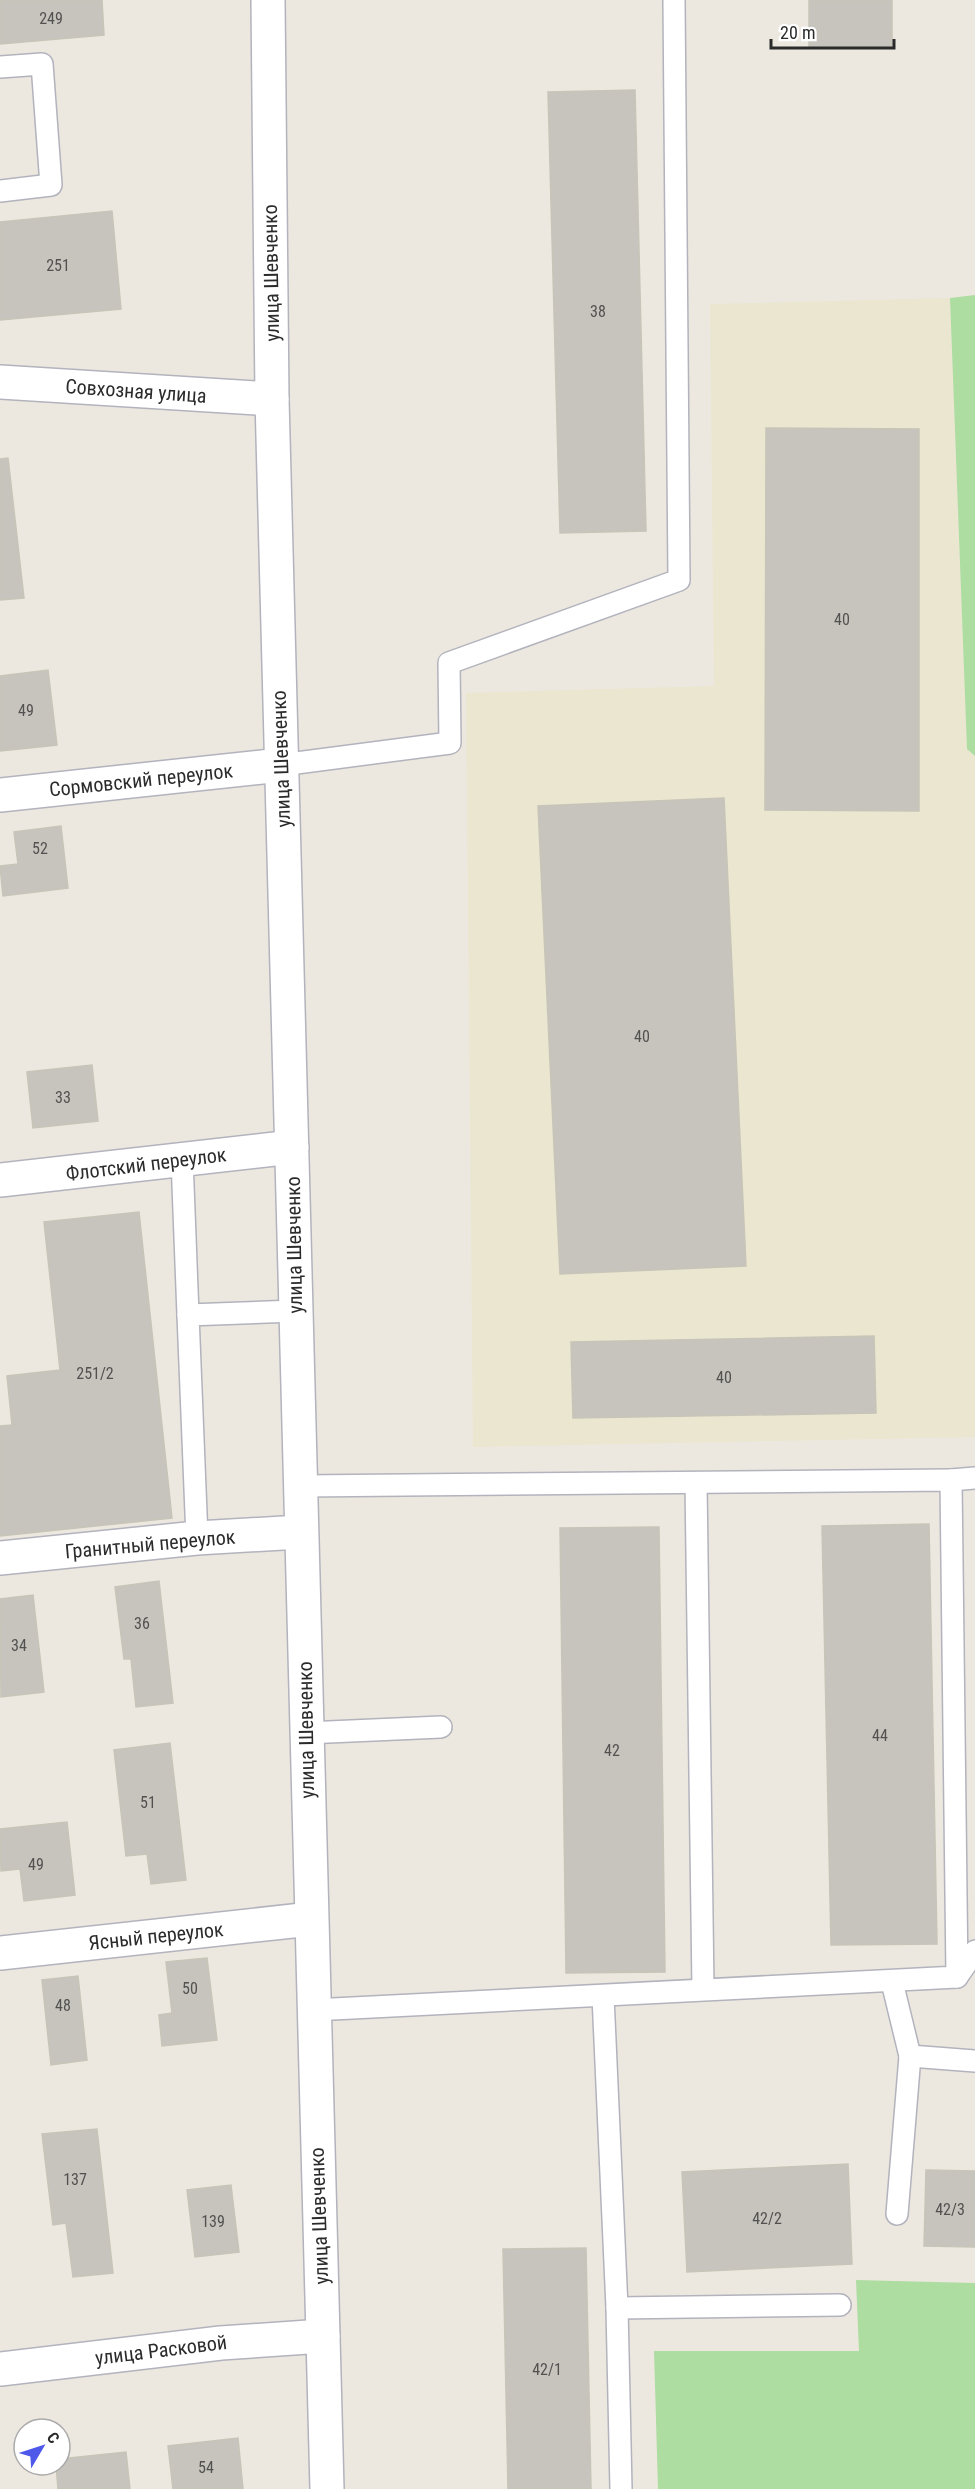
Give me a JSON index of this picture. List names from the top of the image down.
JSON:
{
  "streets": {
    "main road": [
      "улица Шевченко",
      "Совхозная улица",
      "Сормовский переулок",
      "Флотский переулок",
      "Гранитный переулок",
      "Ясный переулок",
      "улица Расковой"
    ]
  },
  "crossings": [
    ["улица Шевченко", "Совхозная улица"],
    ["улица Шевченко", "Сормовский переулок"],
    ["улица Шевченко", "Флотский переулок"],
    ["улица Шевченко", "Гранитный переулок"],
    ["улица Шевченко", "Ясный переулок"],
    ["улица Шевченко", "улица Расковой"]
  ],
  "house_numbers": [
    "249",
    "251",
    "38",
    "40",
    "49",
    "52",
    "40",
    "33",
    "251/2",
    "40",
    "36",
    "34",
    "44",
    "42",
    "51",
    "49",
    "50",
    "48",
    "137",
    "42/3",
    "42/2",
    "139",
    "42/1",
    "54"
  ],
  "scale_bar": "20 m",
  "north": "top right"
}
